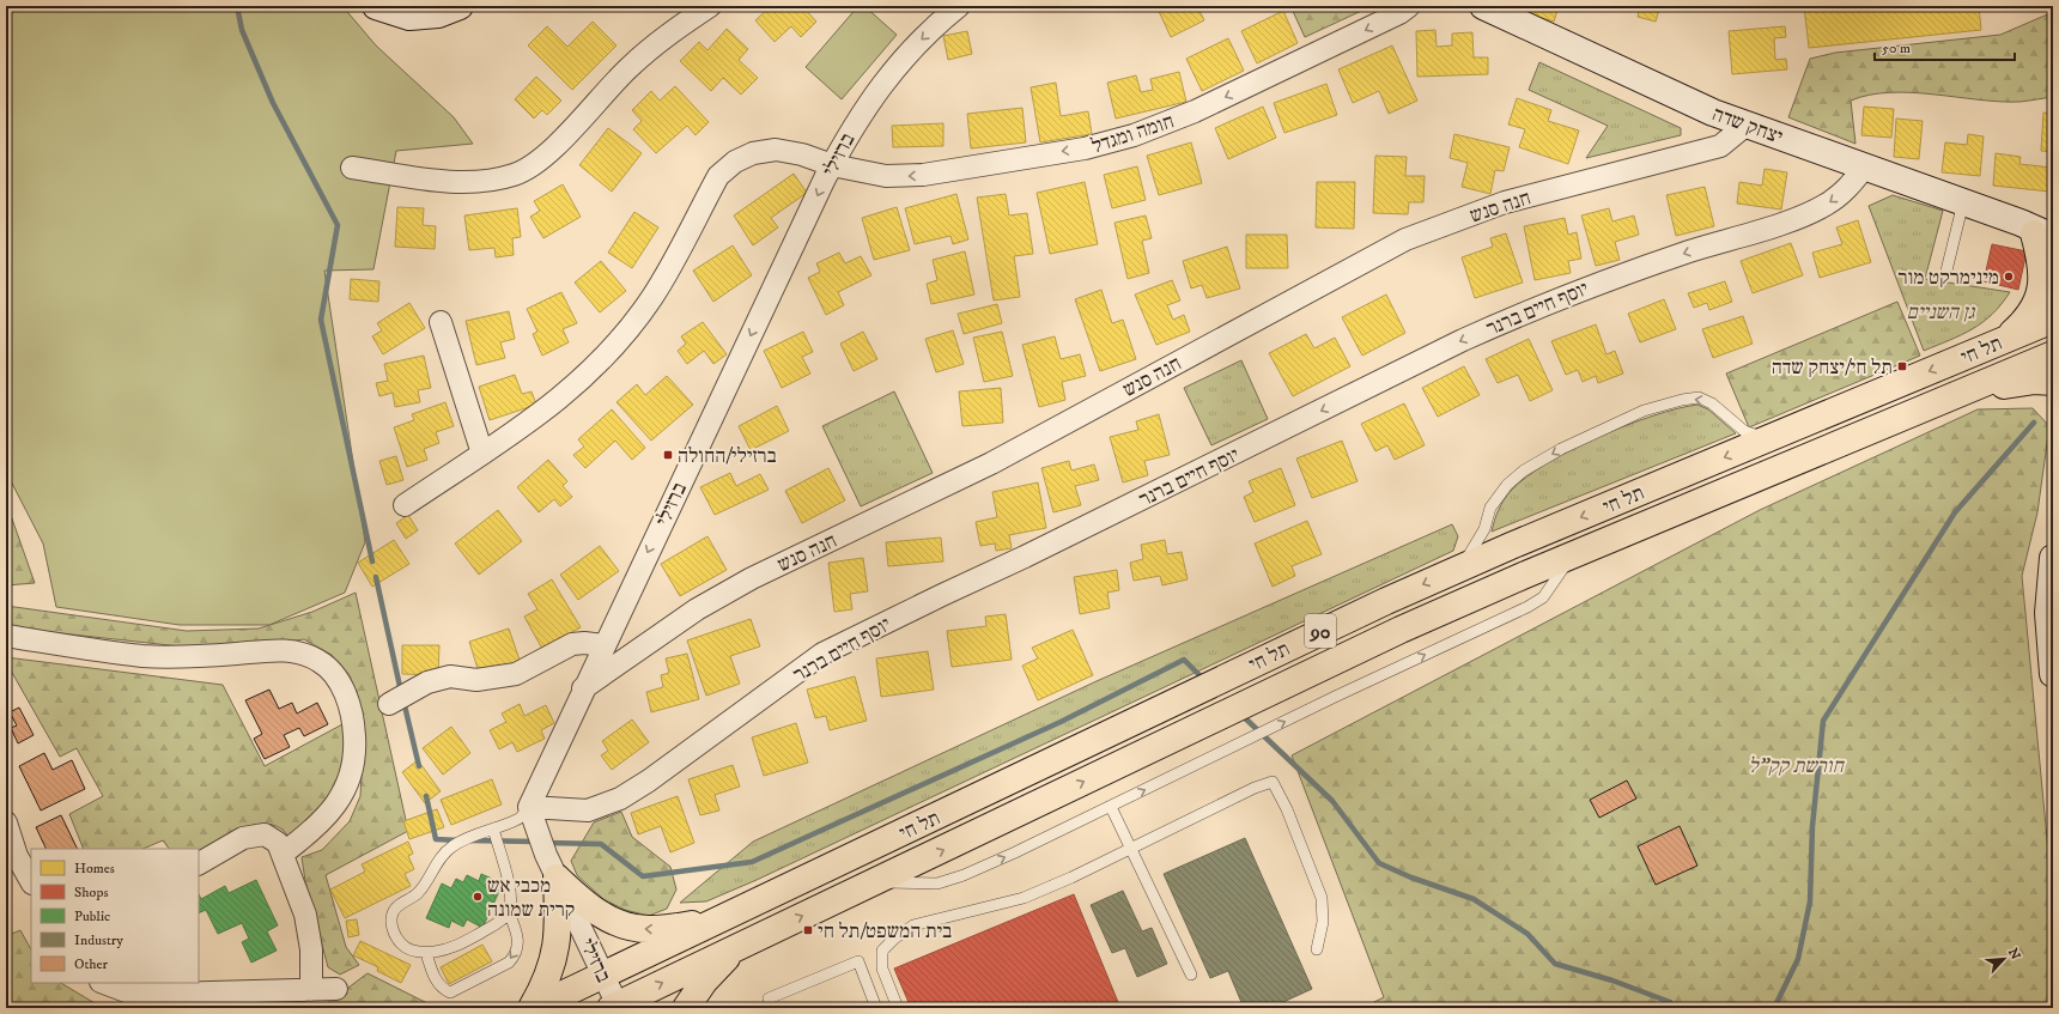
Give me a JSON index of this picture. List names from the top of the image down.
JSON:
{
  "streets": {
    "highway": ["תל חי", "90"],
    "street": [
      "יצחק שדה",
      "חומה ומגדל",
      "ברזילי",
      "חנה סנש",
      "יוסף חיים ברנר"
    ]
  },
  "crossings": [
    ["יצחק שדה", "חנה סנש"],
    ["יצחק שדה", "יוסף חיים ברנר"],
    ["חומה ומגדל", "ברזילי"],
    ["ברזילי", "חנה סנש"],
    ["ברזילי", "יוסף חיים ברנר"],
    ["ברזילי", "תל חי"],
    ["ברזילי", "90"],
    ["תל חי", "90"]
  ],
  "one_way": ["חומה ומגדל", "ברזילי", "יוסף חיים ברנר"],
  "parks": ["גן השניים", "חורשת קק\"ל"],
  "places": {
    "other": ["מינימרקט מור", "מכבי אש קרית שמונה"],
    "transit": ["תל חי/יצחק שדה", "ברזילי/החולה", "בית המשפט/תל חי"]
  },
  "legend": [
    "Homes",
    "Shops",
    "Public",
    "Industry",
    "Other"
  ],
  "scale_bar": "50 m",
  "north": "top right"
}
